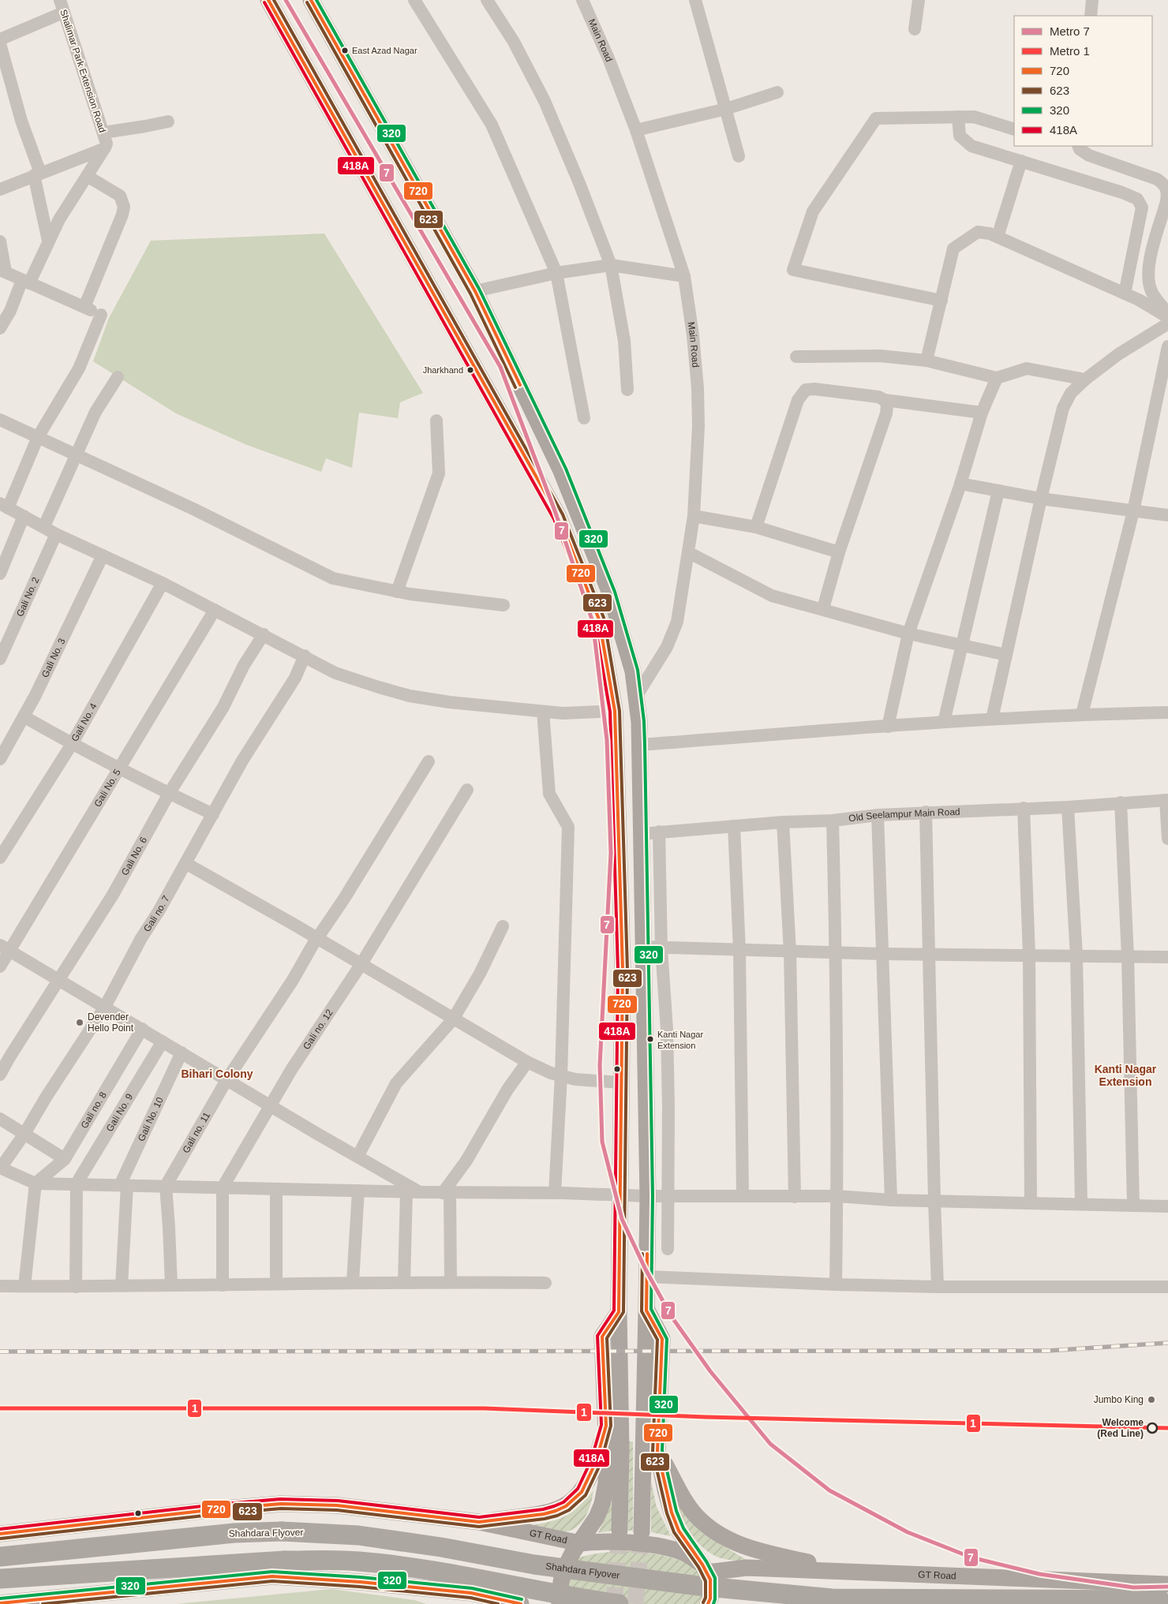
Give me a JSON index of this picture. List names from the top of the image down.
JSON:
{
  "streets": {
    "highway": ["Shahdara Flyover"],
    "main road": ["GT Road"],
    "street": [
      "Main Road",
      "Shalimar Park Extension Road",
      "Gali No. 2",
      "Gali No. 3",
      "Gali No. 4",
      "Gali No. 5",
      "Old Seelampur Main Road",
      "Gali No. 6",
      "Gali no. 7",
      "Gali no. 12",
      "Gali no. 8",
      "Gali No. 9",
      "Gali No. 10",
      "Gali no. 11"
    ]
  },
  "crossings": [
    ["Shahdara Flyover", "GT Road"]
  ],
  "districts": ["Kanti Nagar Extension", "Bihari Colony"],
  "places": [
    "East Azad Nagar",
    "Jharkhand",
    "Devender Hello Point",
    "Kanti Nagar Extension",
    "Jumbo King",
    "Welcome (Red Line)"
  ],
  "lines": [
    "metro line 7",
    "transit line 720",
    "transit line 623",
    "transit line 320",
    "transit line 418A",
    "metro line 1"
  ],
  "legend": [
    "Metro 7",
    "Metro 1",
    "720",
    "623",
    "320",
    "418A"
  ]
}
